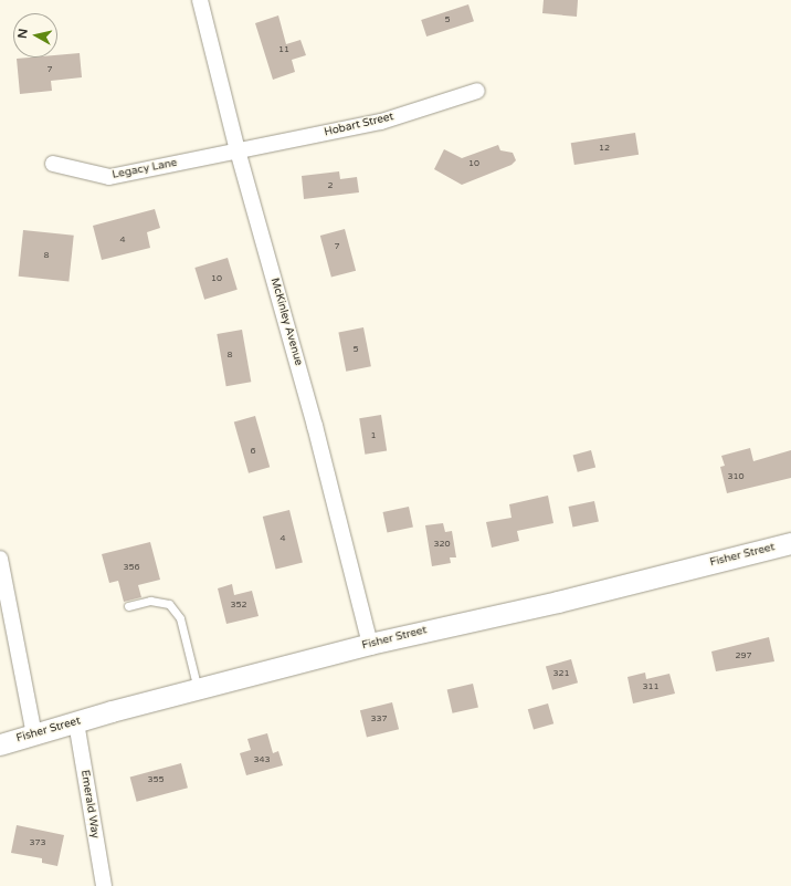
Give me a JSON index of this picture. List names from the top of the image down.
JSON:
{
  "streets": {
    "main road": ["Fisher Street"],
    "street": [
      "Hobart Street",
      "Legacy Lane",
      "McKinley Avenue",
      "Emerald Way"
    ]
  },
  "crossings": [
    ["Hobart Street", "Legacy Lane"],
    ["Hobart Street", "McKinley Avenue"],
    ["Legacy Lane", "McKinley Avenue"],
    ["McKinley Avenue", "Fisher Street"],
    ["Fisher Street", "Emerald Way"]
  ],
  "house_numbers": [
    "5",
    "11",
    "7",
    "12",
    "10",
    "2",
    "4",
    "7",
    "8",
    "10",
    "5",
    "8",
    "1",
    "6",
    "310",
    "4",
    "320",
    "356",
    "352",
    "297",
    "321",
    "311",
    "337",
    "343",
    "355",
    "373"
  ],
  "north": "left"
}
